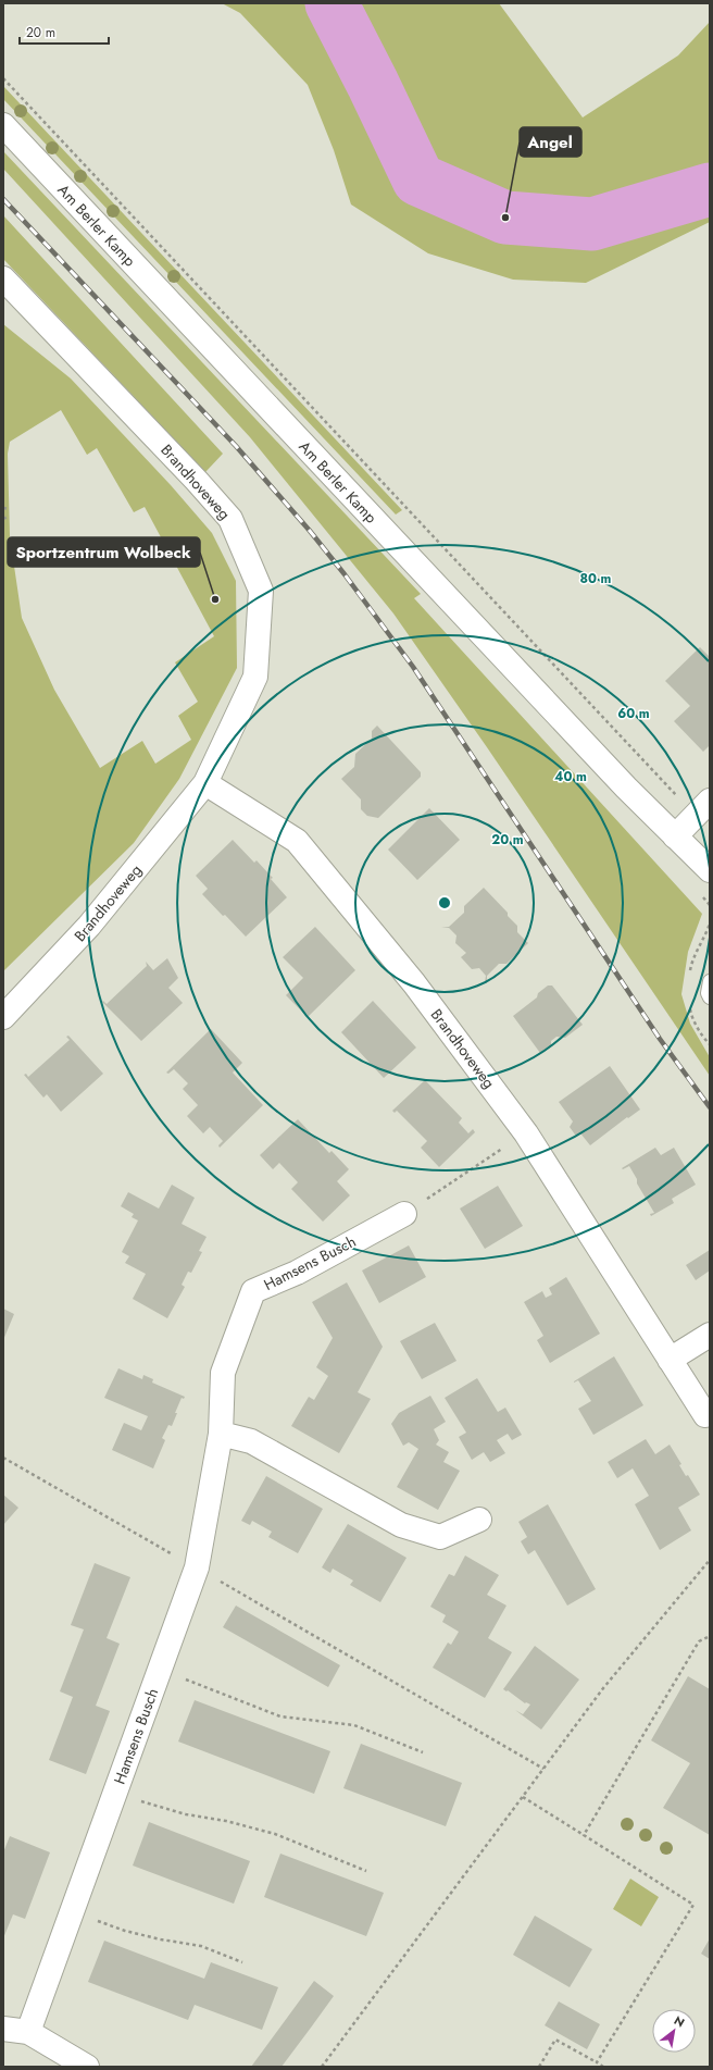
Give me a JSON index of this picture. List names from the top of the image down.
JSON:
{
  "streets": {
    "street": ["Am Berler Kamp", "Brandhoveweg", "Hamsens Busch"]
  },
  "places": ["Angel", "Sportzentrum Wolbeck"],
  "scale_bar": "20 m",
  "north": "top right",
  "rings": [
    "80 m",
    "60 m",
    "40 m",
    "20 m"
  ]
}
